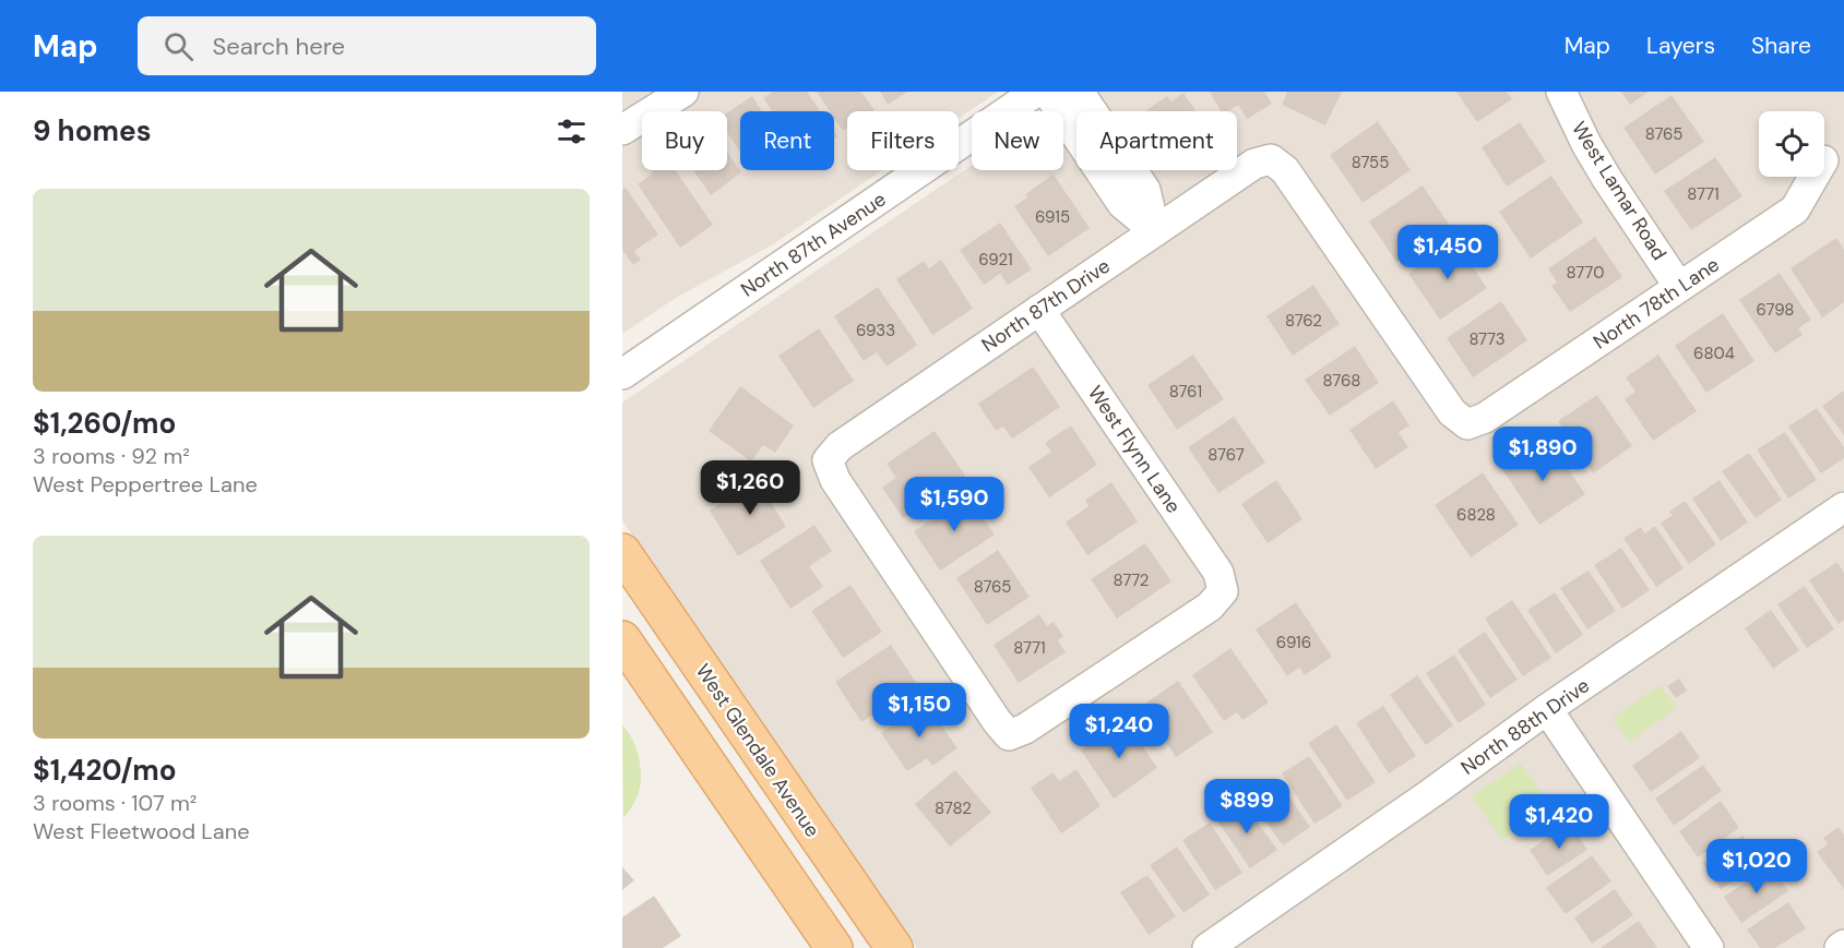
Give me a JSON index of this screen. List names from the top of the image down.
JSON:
{
  "streets": {
    "main road": ["West Glendale Avenue"],
    "street": [
      "West Lamar Road",
      "North 87th Avenue",
      "North 78th Lane",
      "North 87th Drive",
      "West Flynn Lane",
      "North 88th Drive"
    ]
  },
  "crossings": [
    ["West Lamar Road", "North 78th Lane"],
    ["North 78th Lane", "North 87th Drive"],
    ["North 87th Drive", "West Flynn Lane"]
  ],
  "house_numbers": [
    "8765",
    "8755",
    "8771",
    "6915",
    "6921",
    "8770",
    "6798",
    "8762",
    "6933",
    "8773",
    "6804",
    "8768",
    "8761",
    "8767",
    "6828",
    "8772",
    "8765",
    "6916",
    "8771",
    "8782"
  ],
  "page": {
    "header": "Map",
    "search": "Search here",
    "nav": ["Map", "Layers", "Share"],
    "heading": "9 homes",
    "chip": [
      "Buy",
      "Rent",
      "Filters",
      "New",
      "Apartment"
    ],
    "list": [
      {
        "name": "$1,260/mo",
        "note": "3 rooms · 92 m² · West Peppertree Lane"
      },
      {
        "name": "$1,420/mo",
        "note": "3 rooms · 107 m² · West Fleetwood Lane"
      }
    ],
    "price": [
      "$1,450",
      "$1,890",
      "$1,260",
      "$1,590",
      "$1,150",
      "$1,240",
      "$899",
      "$1,420",
      "$1,020"
    ]
  }
}
